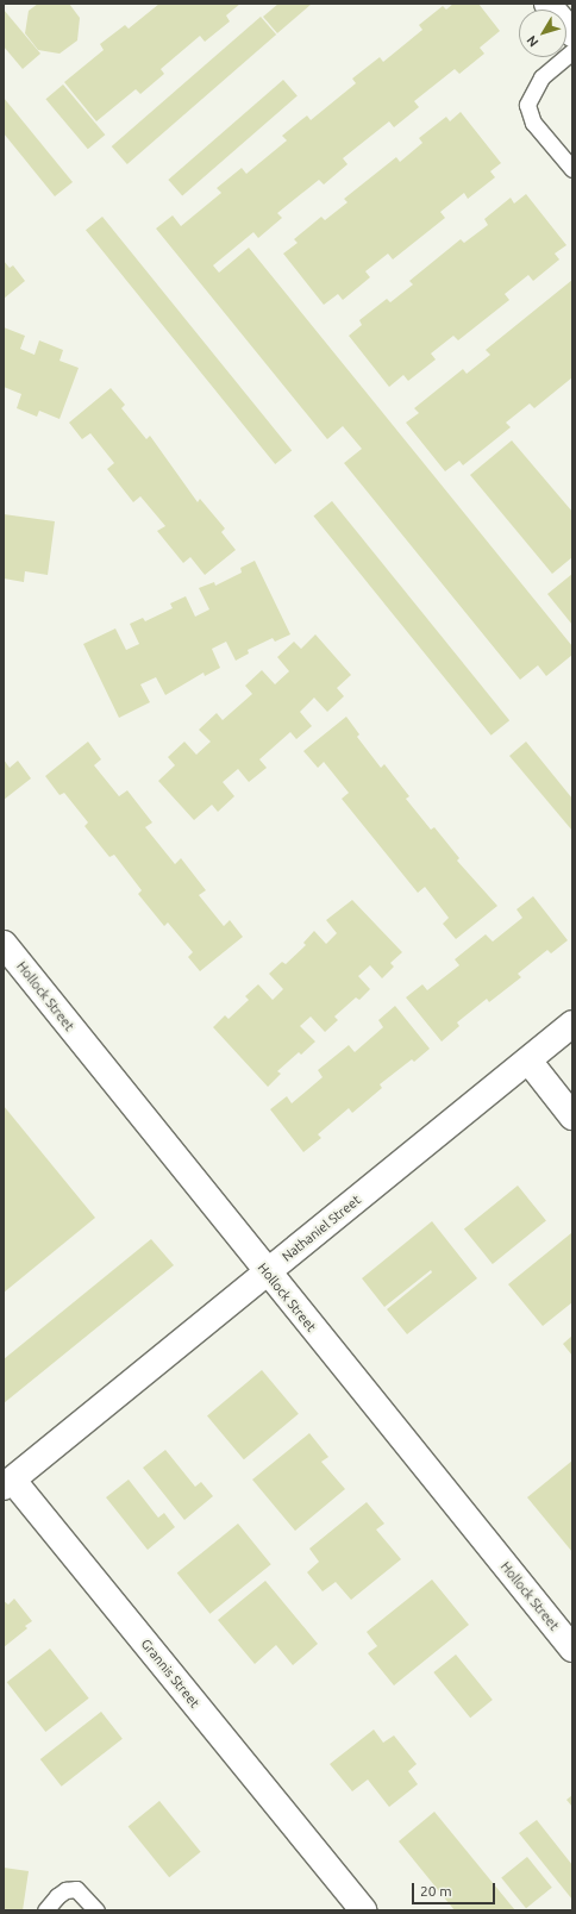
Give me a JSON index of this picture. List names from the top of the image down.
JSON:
{
  "streets": {
    "street": ["Hollock Street", "Nathaniel Street", "Grannis Street"]
  },
  "crossings": [
    ["Hollock Street", "Nathaniel Street"],
    ["Nathaniel Street", "Grannis Street"]
  ],
  "scale_bar": "20 m",
  "north": "bottom left"
}
